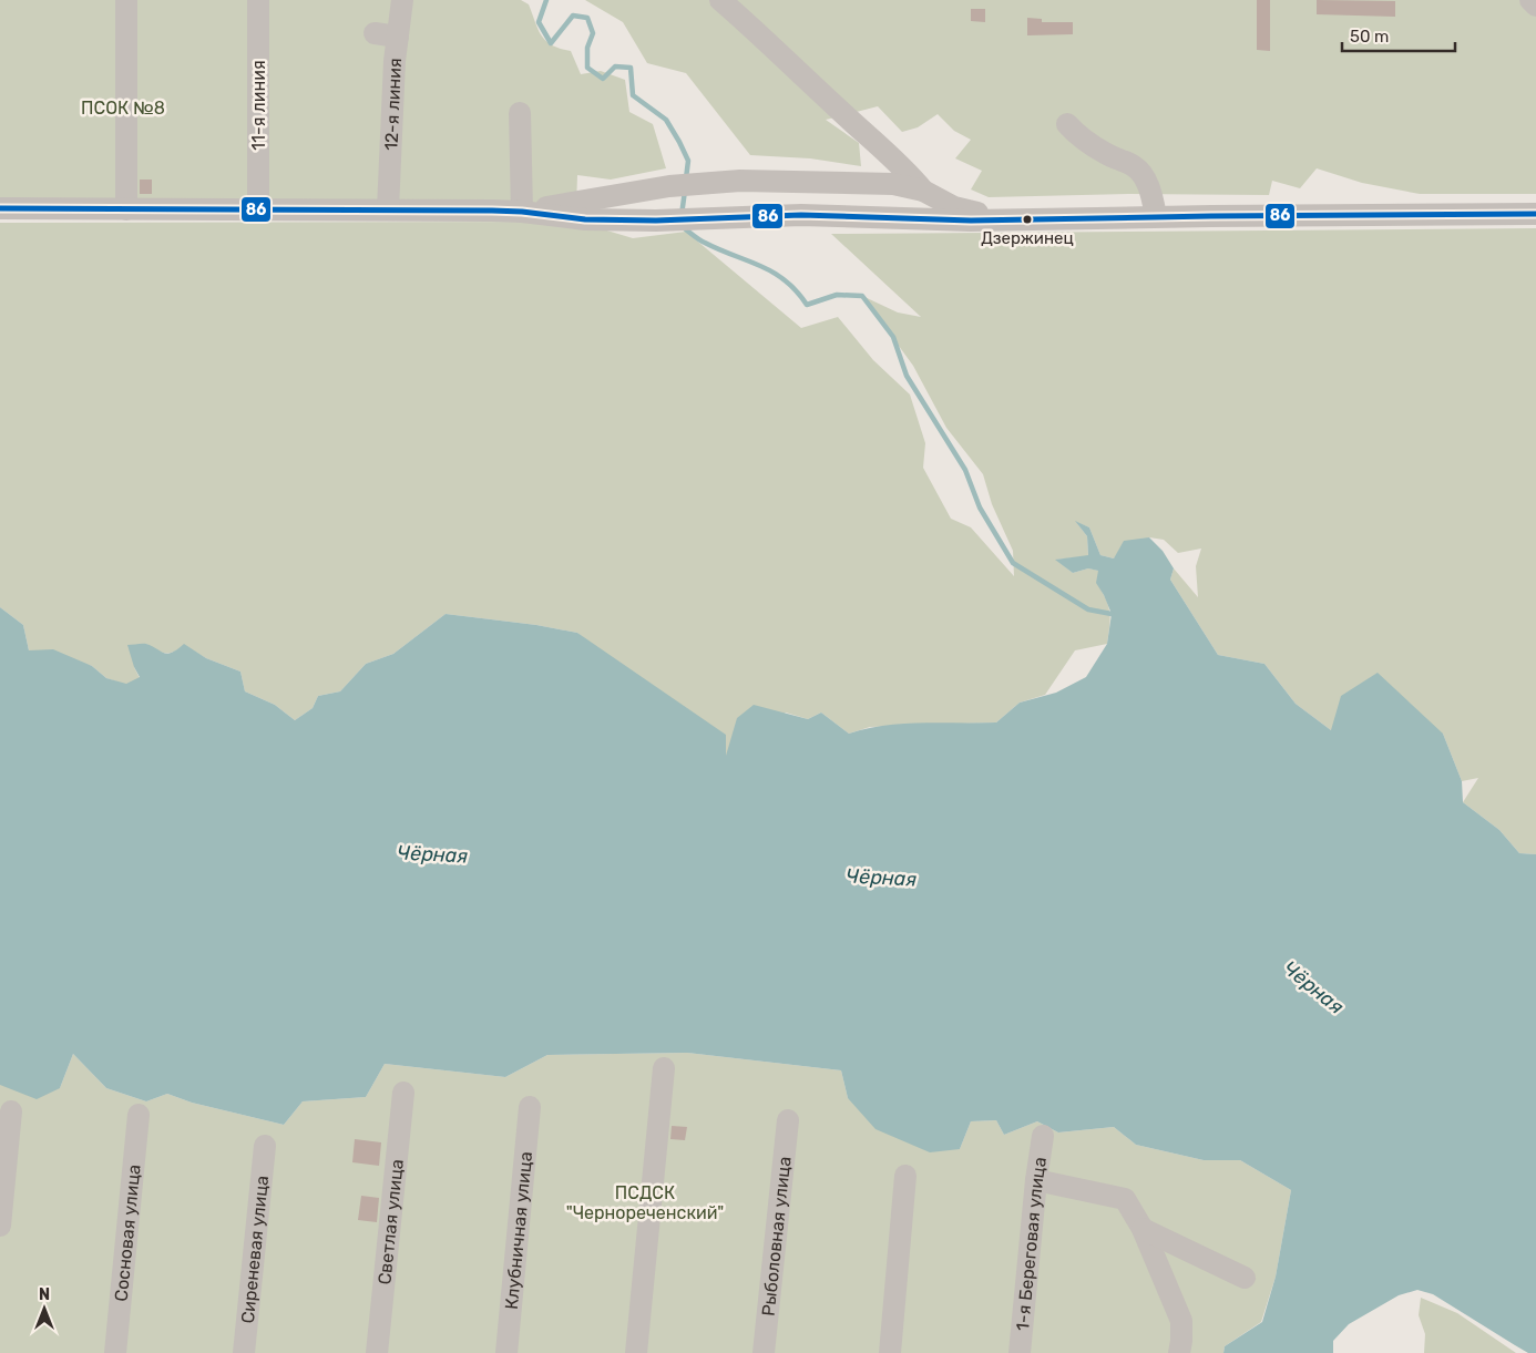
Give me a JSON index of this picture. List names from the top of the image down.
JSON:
{
  "streets": {
    "street": [
      "11-я линия",
      "12-я линия",
      "Светлая улица",
      "Клубничная улица",
      "Сосновая улица",
      "Рыболовная улица",
      "1-я Береговая улица",
      "Сиреневая улица"
    ]
  },
  "water": ["Чёрная"],
  "parks": ["ПСОК №8", "ПСДСК \"Чернореченский\""],
  "places": ["Дзержинец"],
  "lines": ["transit line 86"],
  "scale_bar": "50 m",
  "north": "top"
}
